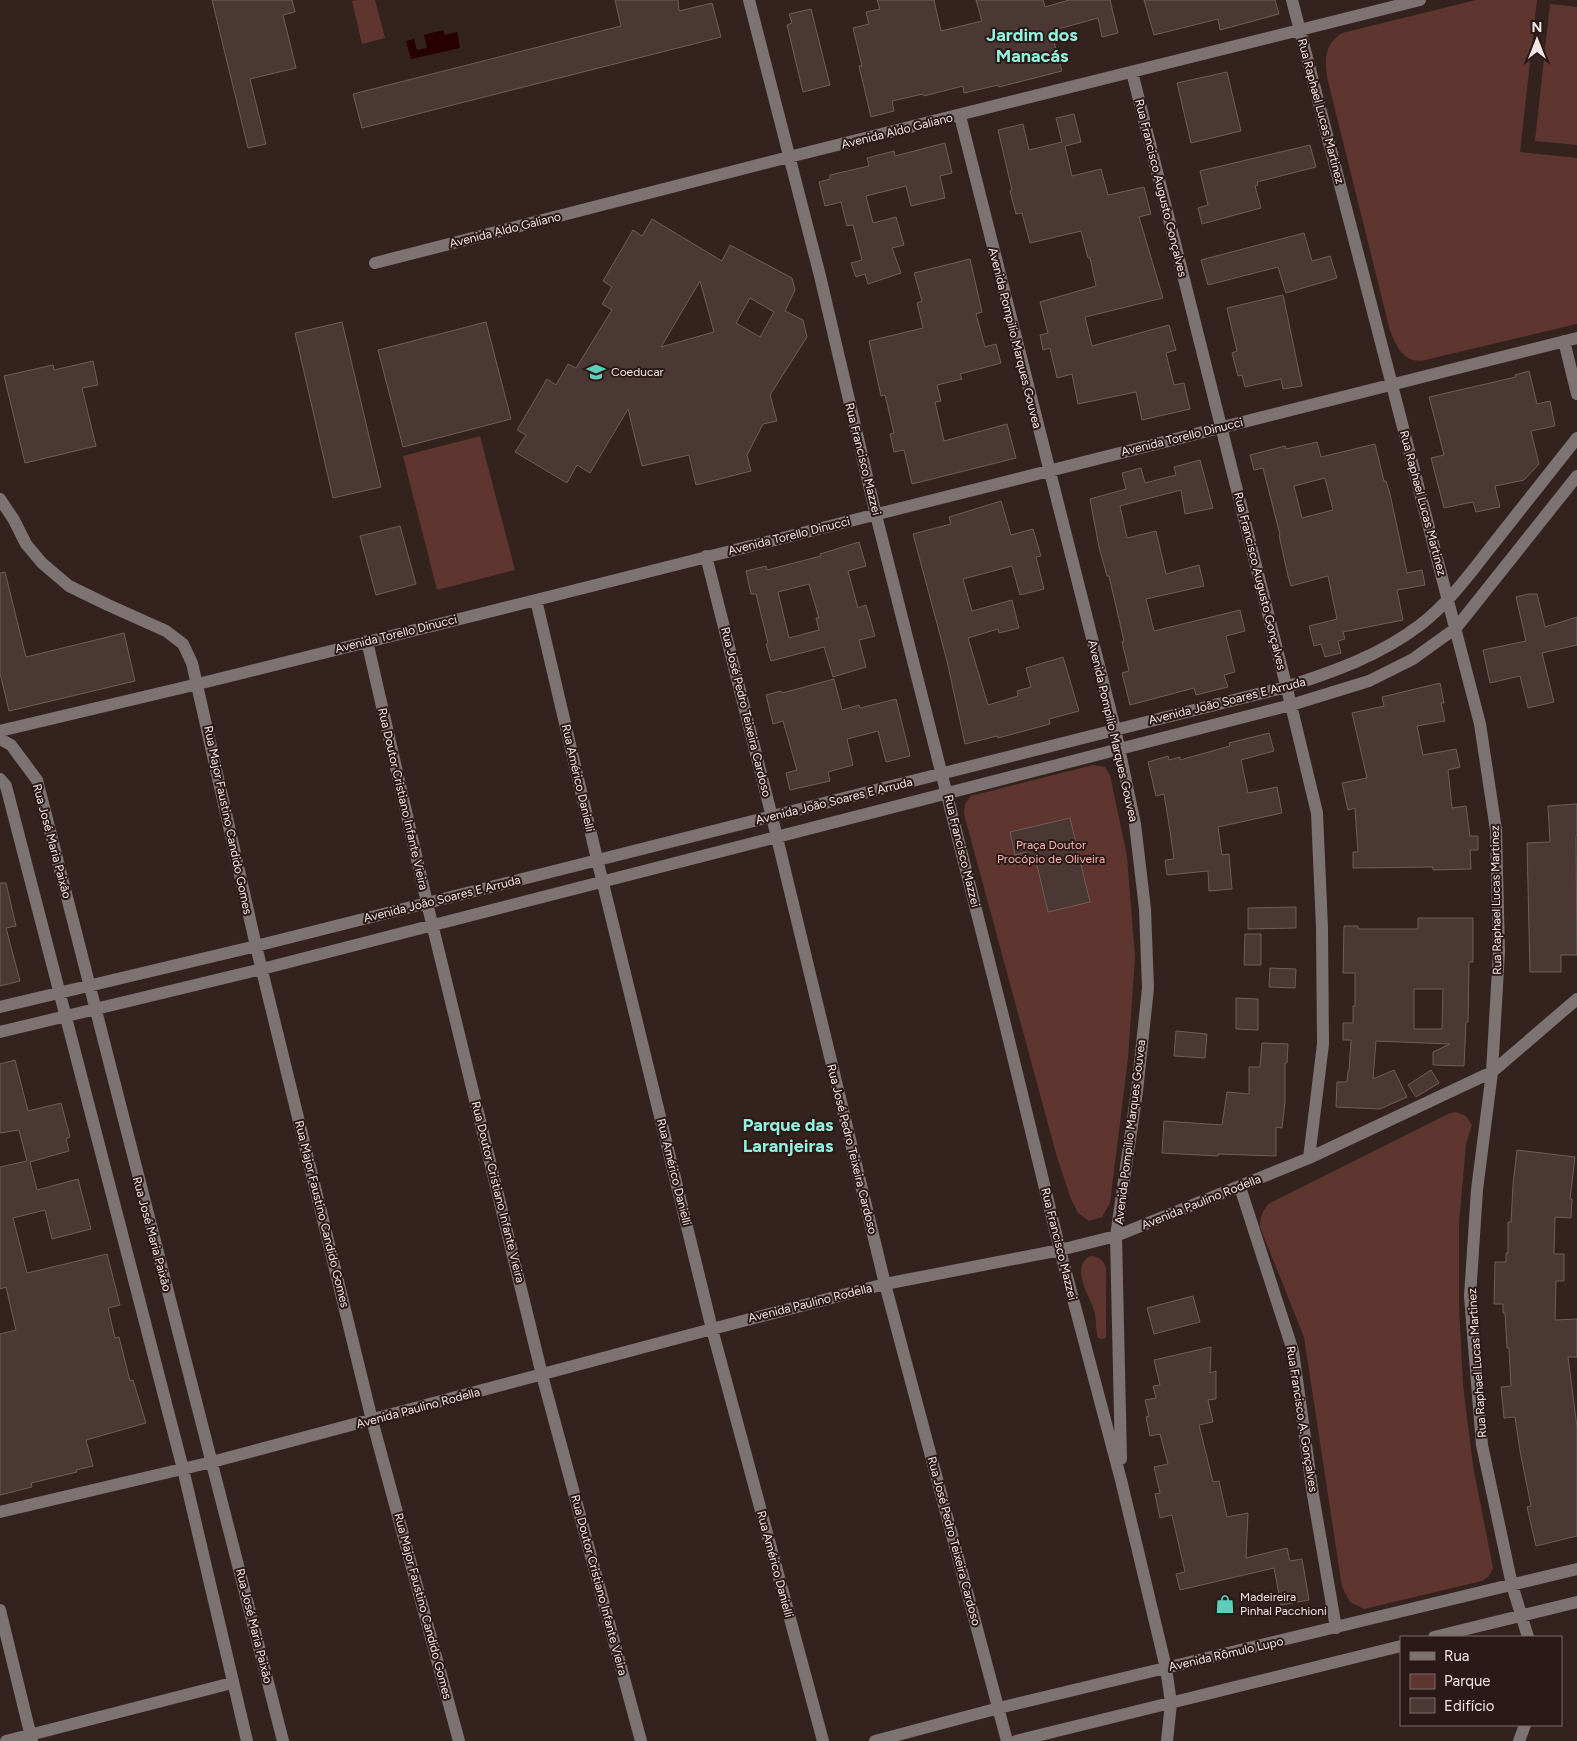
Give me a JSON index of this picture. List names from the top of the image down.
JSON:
{
  "streets": {
    "street": [
      "Rua Raphael Lucas Martinez",
      "Avenida Aldo Galiano",
      "Rua Francisco Augusto Gonçalves",
      "Avenida Pompilio Marques Gouvea",
      "Avenida Torello Dinucci",
      "Rua Francisco Mazzei",
      "Avenida João Soares E Arruda",
      "Rua José Pedro Teixeira Cardoso",
      "Rua Américo Danielli",
      "Rua Doutor Cristiano Infante Vieira",
      "Rua Major Faustino Candido Gomes",
      "Rua José Maria Paixão",
      "Avenida Paulino Rodella",
      "Rua Francisco A. Gonçalves",
      "Avenida Rômulo Lupo"
    ]
  },
  "crossings": [
    ["Rua Raphael Lucas Martinez", "Avenida Aldo Galiano"],
    ["Rua Raphael Lucas Martinez", "Avenida Torello Dinucci"],
    ["Rua Raphael Lucas Martinez", "Avenida João Soares E Arruda"],
    ["Rua Raphael Lucas Martinez", "Avenida Paulino Rodella"],
    ["Rua Raphael Lucas Martinez", "Avenida Rômulo Lupo"],
    ["Avenida Aldo Galiano", "Rua Francisco Augusto Gonçalves"],
    ["Avenida Aldo Galiano", "Avenida Pompilio Marques Gouvea"],
    ["Avenida Aldo Galiano", "Rua Francisco Mazzei"],
    ["Rua Francisco Augusto Gonçalves", "Avenida Torello Dinucci"],
    ["Rua Francisco Augusto Gonçalves", "Avenida João Soares E Arruda"],
    ["Rua Francisco Augusto Gonçalves", "Avenida Paulino Rodella"],
    ["Avenida Pompilio Marques Gouvea", "Avenida Torello Dinucci"],
    ["Avenida Pompilio Marques Gouvea", "Rua Francisco Mazzei"],
    ["Avenida Pompilio Marques Gouvea", "Avenida João Soares E Arruda"],
    ["Avenida Pompilio Marques Gouvea", "Avenida Paulino Rodella"],
    ["Avenida Torello Dinucci", "Rua Francisco Mazzei"],
    ["Avenida Torello Dinucci", "Rua José Pedro Teixeira Cardoso"],
    ["Avenida Torello Dinucci", "Rua Américo Danielli"],
    ["Avenida Torello Dinucci", "Rua Doutor Cristiano Infante Vieira"],
    ["Avenida Torello Dinucci", "Rua Major Faustino Candido Gomes"],
    ["Rua Francisco Mazzei", "Avenida João Soares E Arruda"],
    ["Rua Francisco Mazzei", "Avenida Paulino Rodella"],
    ["Rua Francisco Mazzei", "Avenida Rômulo Lupo"],
    ["Avenida João Soares E Arruda", "Rua José Pedro Teixeira Cardoso"],
    ["Avenida João Soares E Arruda", "Rua Américo Danielli"],
    ["Avenida João Soares E Arruda", "Rua Doutor Cristiano Infante Vieira"],
    ["Avenida João Soares E Arruda", "Rua Major Faustino Candido Gomes"],
    ["Avenida João Soares E Arruda", "Rua José Maria Paixão"],
    ["Rua José Pedro Teixeira Cardoso", "Avenida Paulino Rodella"],
    ["Rua José Pedro Teixeira Cardoso", "Avenida Rômulo Lupo"],
    ["Rua Américo Danielli", "Avenida Paulino Rodella"],
    ["Rua Doutor Cristiano Infante Vieira", "Avenida Paulino Rodella"],
    ["Rua Major Faustino Candido Gomes", "Avenida Paulino Rodella"],
    ["Rua José Maria Paixão", "Avenida Paulino Rodella"],
    ["Avenida Paulino Rodella", "Rua Francisco A. Gonçalves"],
    ["Rua Francisco A. Gonçalves", "Avenida Rômulo Lupo"]
  ],
  "districts": ["Jardim dos Manacás", "Parque das Laranjeiras"],
  "parks": ["Praça Doutor Procópio de Oliveira"],
  "places": {
    "school or university": ["Coeducar"],
    "shop": ["Madeireira Pinhal Pacchioni"]
  },
  "legend": ["Rua", "Parque", "Edifício"],
  "north": "top"
}
